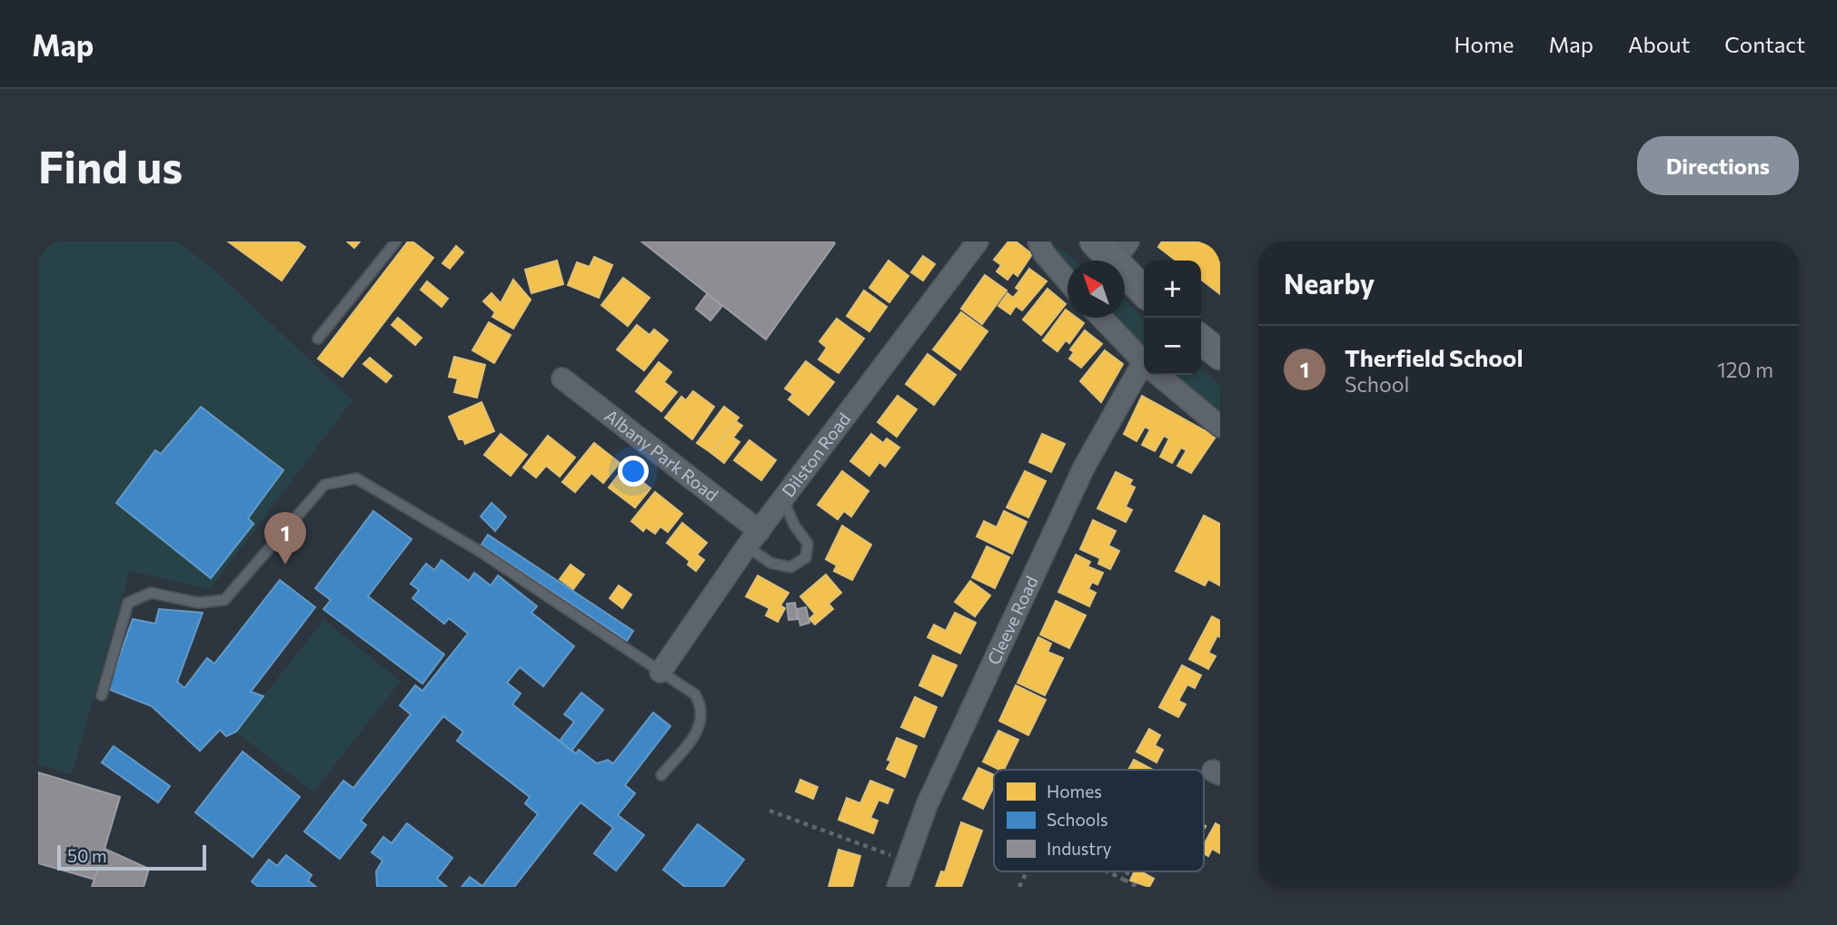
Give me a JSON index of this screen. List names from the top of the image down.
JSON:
{
  "streets": {
    "street": ["Albany Park Road", "Dilston Road", "Cleeve Road"]
  },
  "crossings": [
    ["Albany Park Road", "Dilston Road"]
  ],
  "legend": ["Homes", "Schools", "Industry"],
  "scale_bar": "50 m",
  "north": "top left",
  "page": {
    "header": "Map",
    "nav": [
      "Home",
      "Map",
      "About",
      "Contact"
    ],
    "buttons": "Directions",
    "title": "Find us",
    "heading": "Nearby",
    "map_buttons": ["+", "−"],
    "list": [
      {
        "mark": "1",
        "name": "Therfield School",
        "note": "School",
        "value": "120 m"
      }
    ],
    "pins": "1",
    "scale": "50 m"
  }
}
